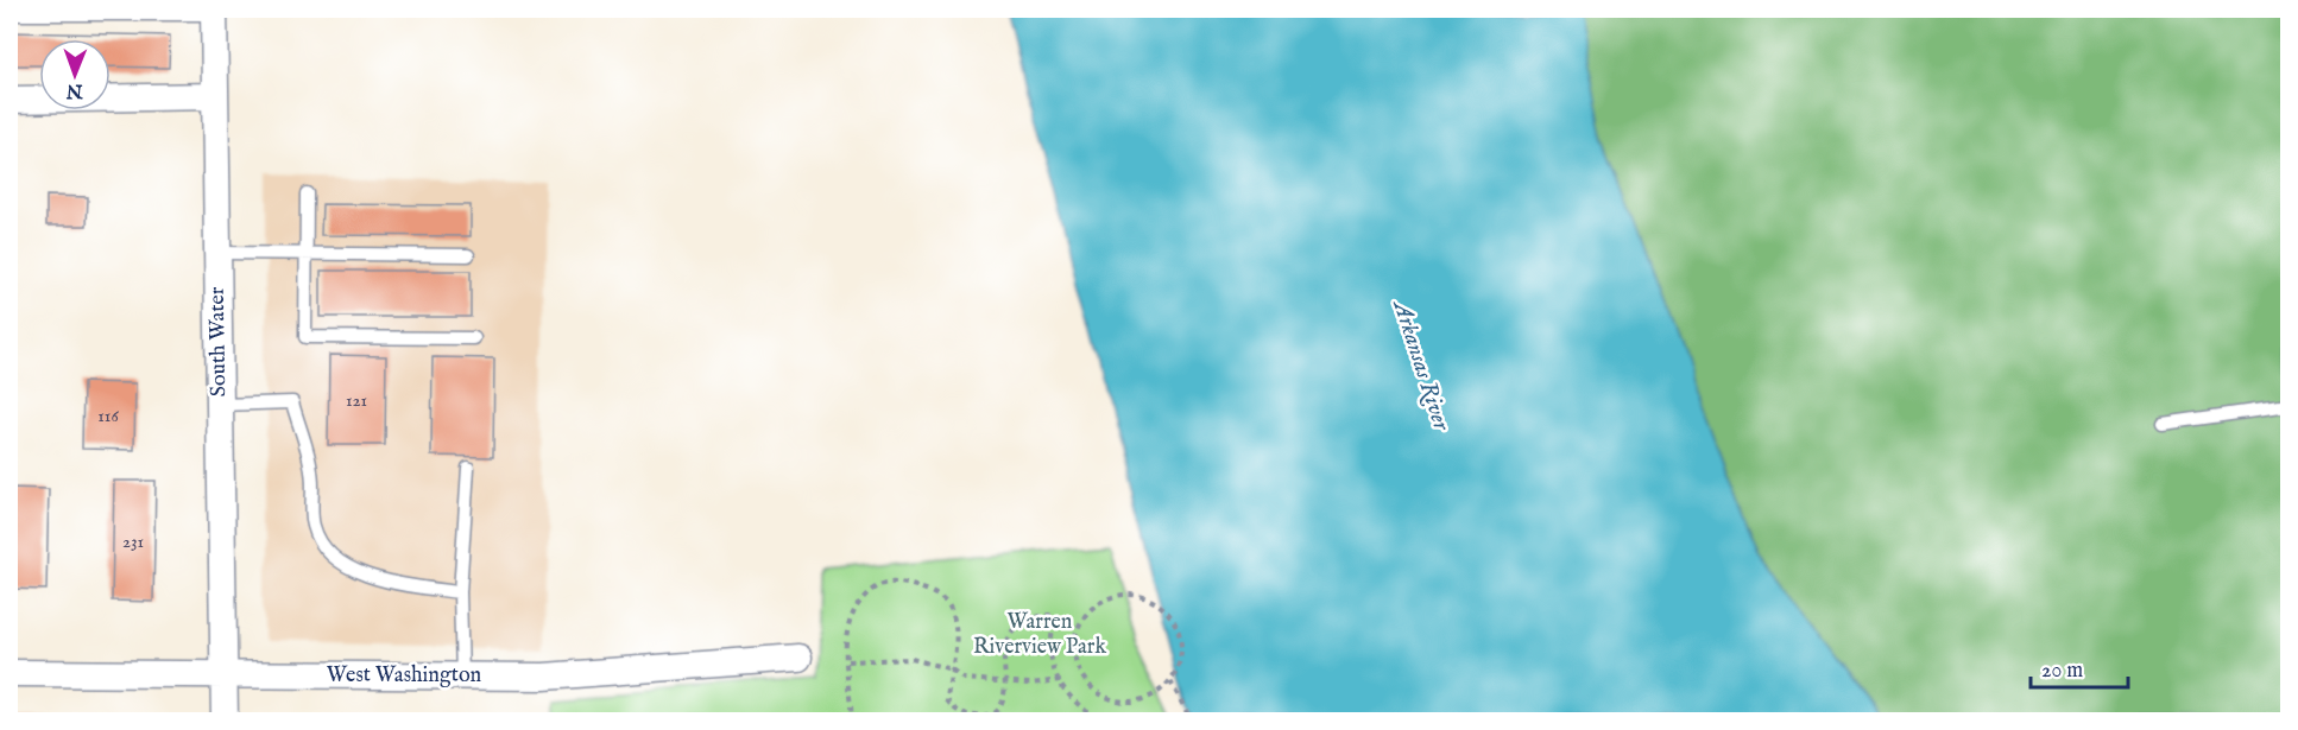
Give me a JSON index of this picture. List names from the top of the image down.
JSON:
{
  "streets": {
    "street": ["South Water", "West Washington"]
  },
  "crossings": [
    ["South Water", "West Washington"]
  ],
  "water": ["Arkansas River"],
  "parks": ["Warren Riverview Park"],
  "house_numbers": ["121", "116", "231"],
  "scale_bar": "20 m",
  "north": "bottom"
}
